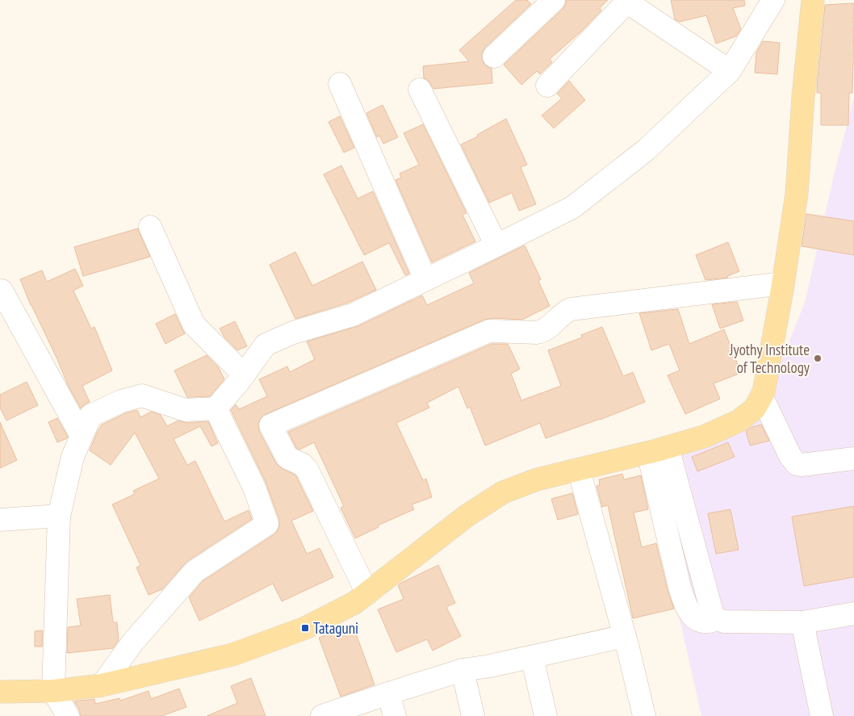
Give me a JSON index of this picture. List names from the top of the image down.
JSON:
{
  "places": {
    "other": ["Jyothy Institute of Technology"],
    "transit": ["Tataguni"]
  }
}
